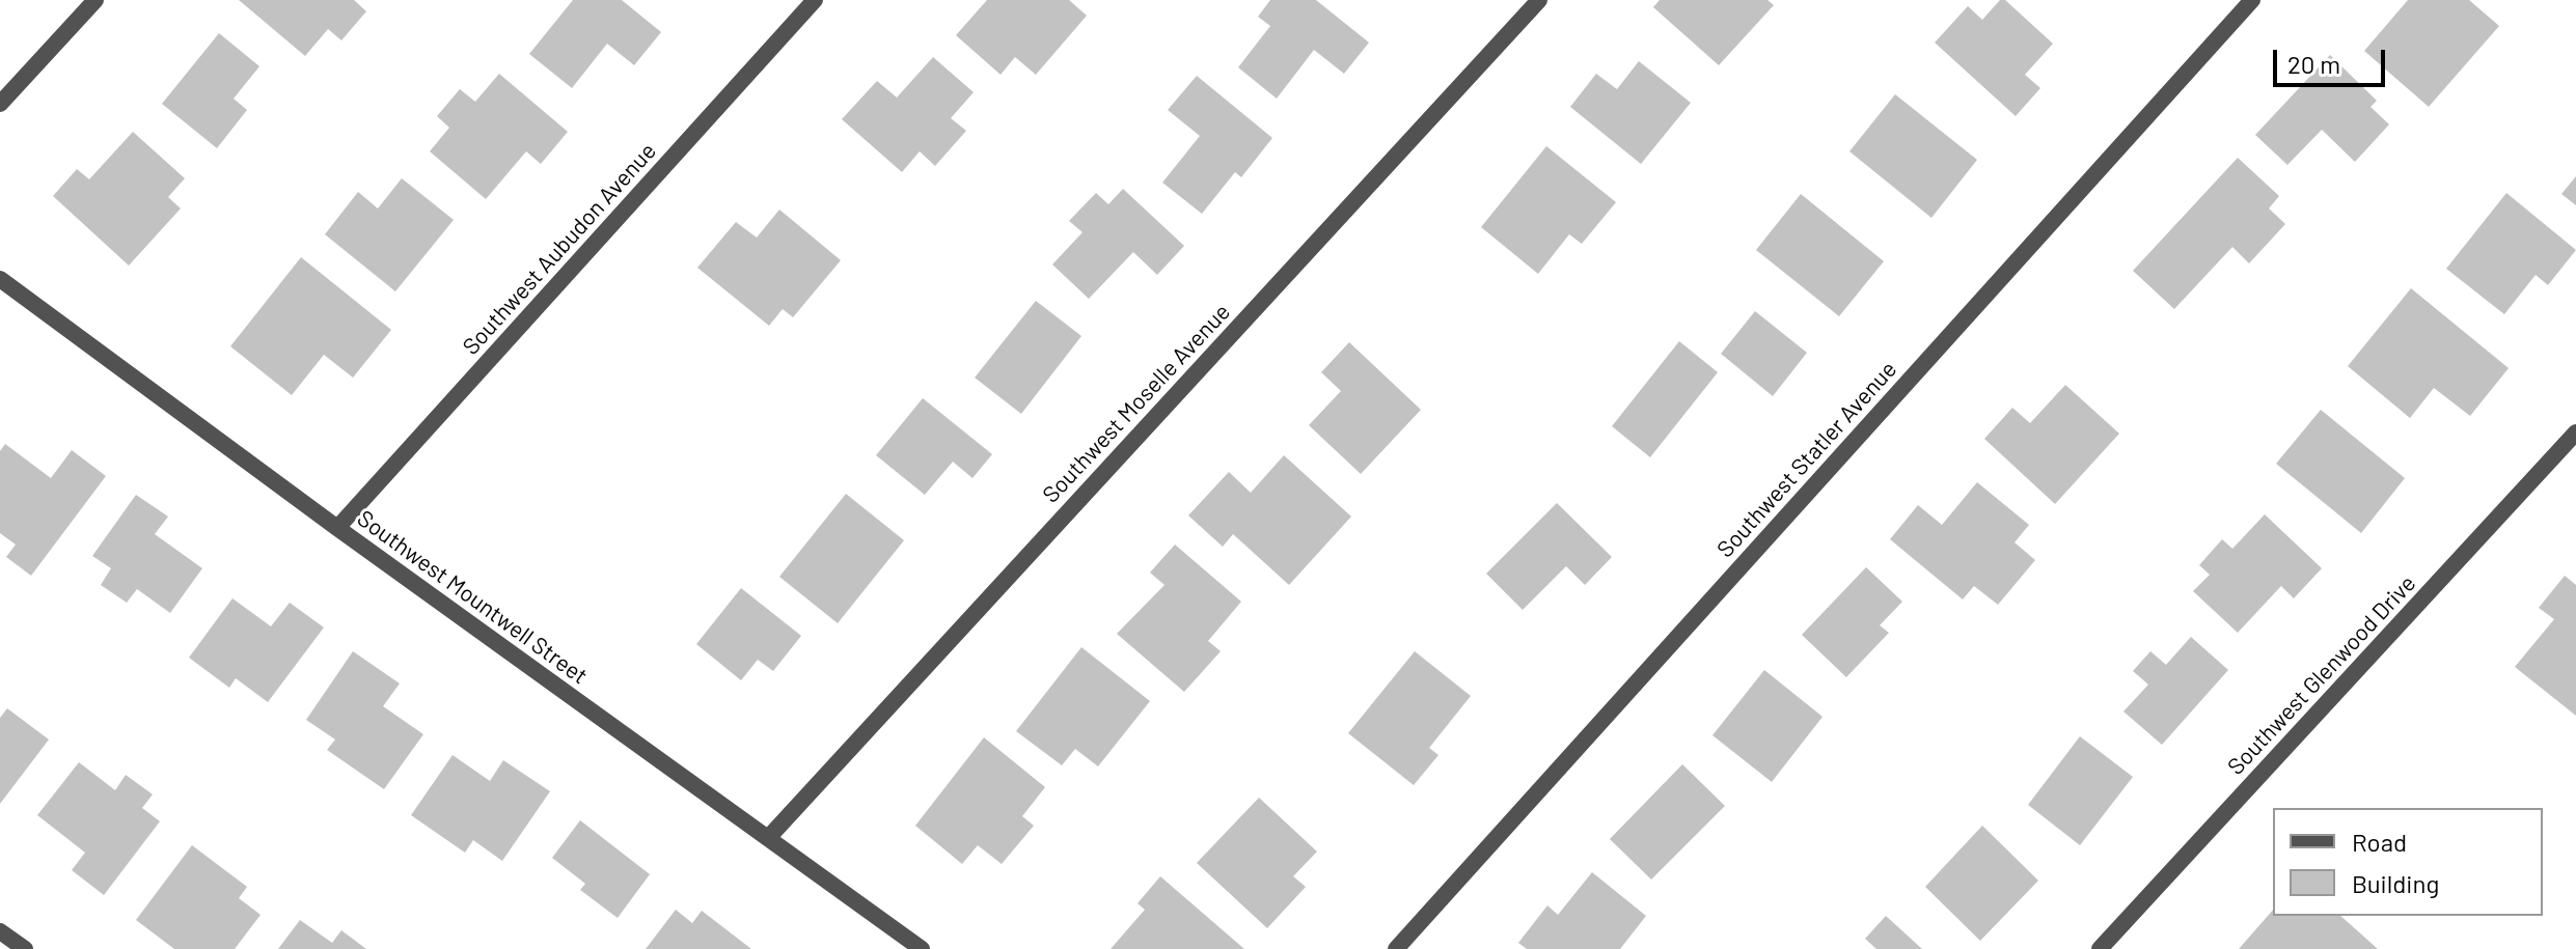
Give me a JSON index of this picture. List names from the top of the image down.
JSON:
{
  "streets": {
    "street": [
      "Southwest Aubudon Avenue",
      "Southwest Moselle Avenue",
      "Southwest Statler Avenue",
      "Southwest Mountwell Street",
      "Southwest Glenwood Drive"
    ]
  },
  "crossings": [
    ["Southwest Aubudon Avenue", "Southwest Mountwell Street"],
    ["Southwest Moselle Avenue", "Southwest Mountwell Street"]
  ],
  "legend": ["Road", "Building"],
  "scale_bar": "20 m"
}
